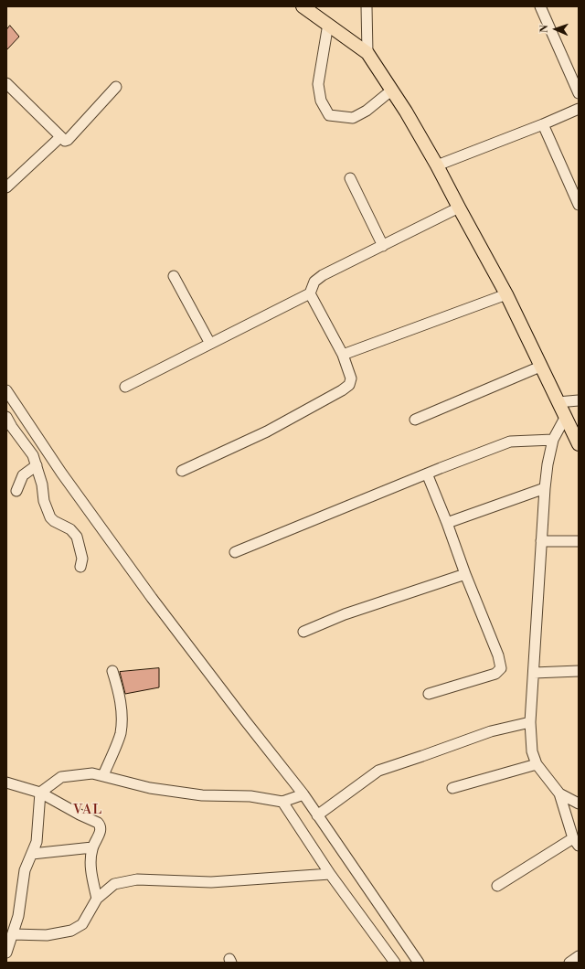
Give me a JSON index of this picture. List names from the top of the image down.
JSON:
{
  "districts": ["VAL"],
  "north": "left"
}
